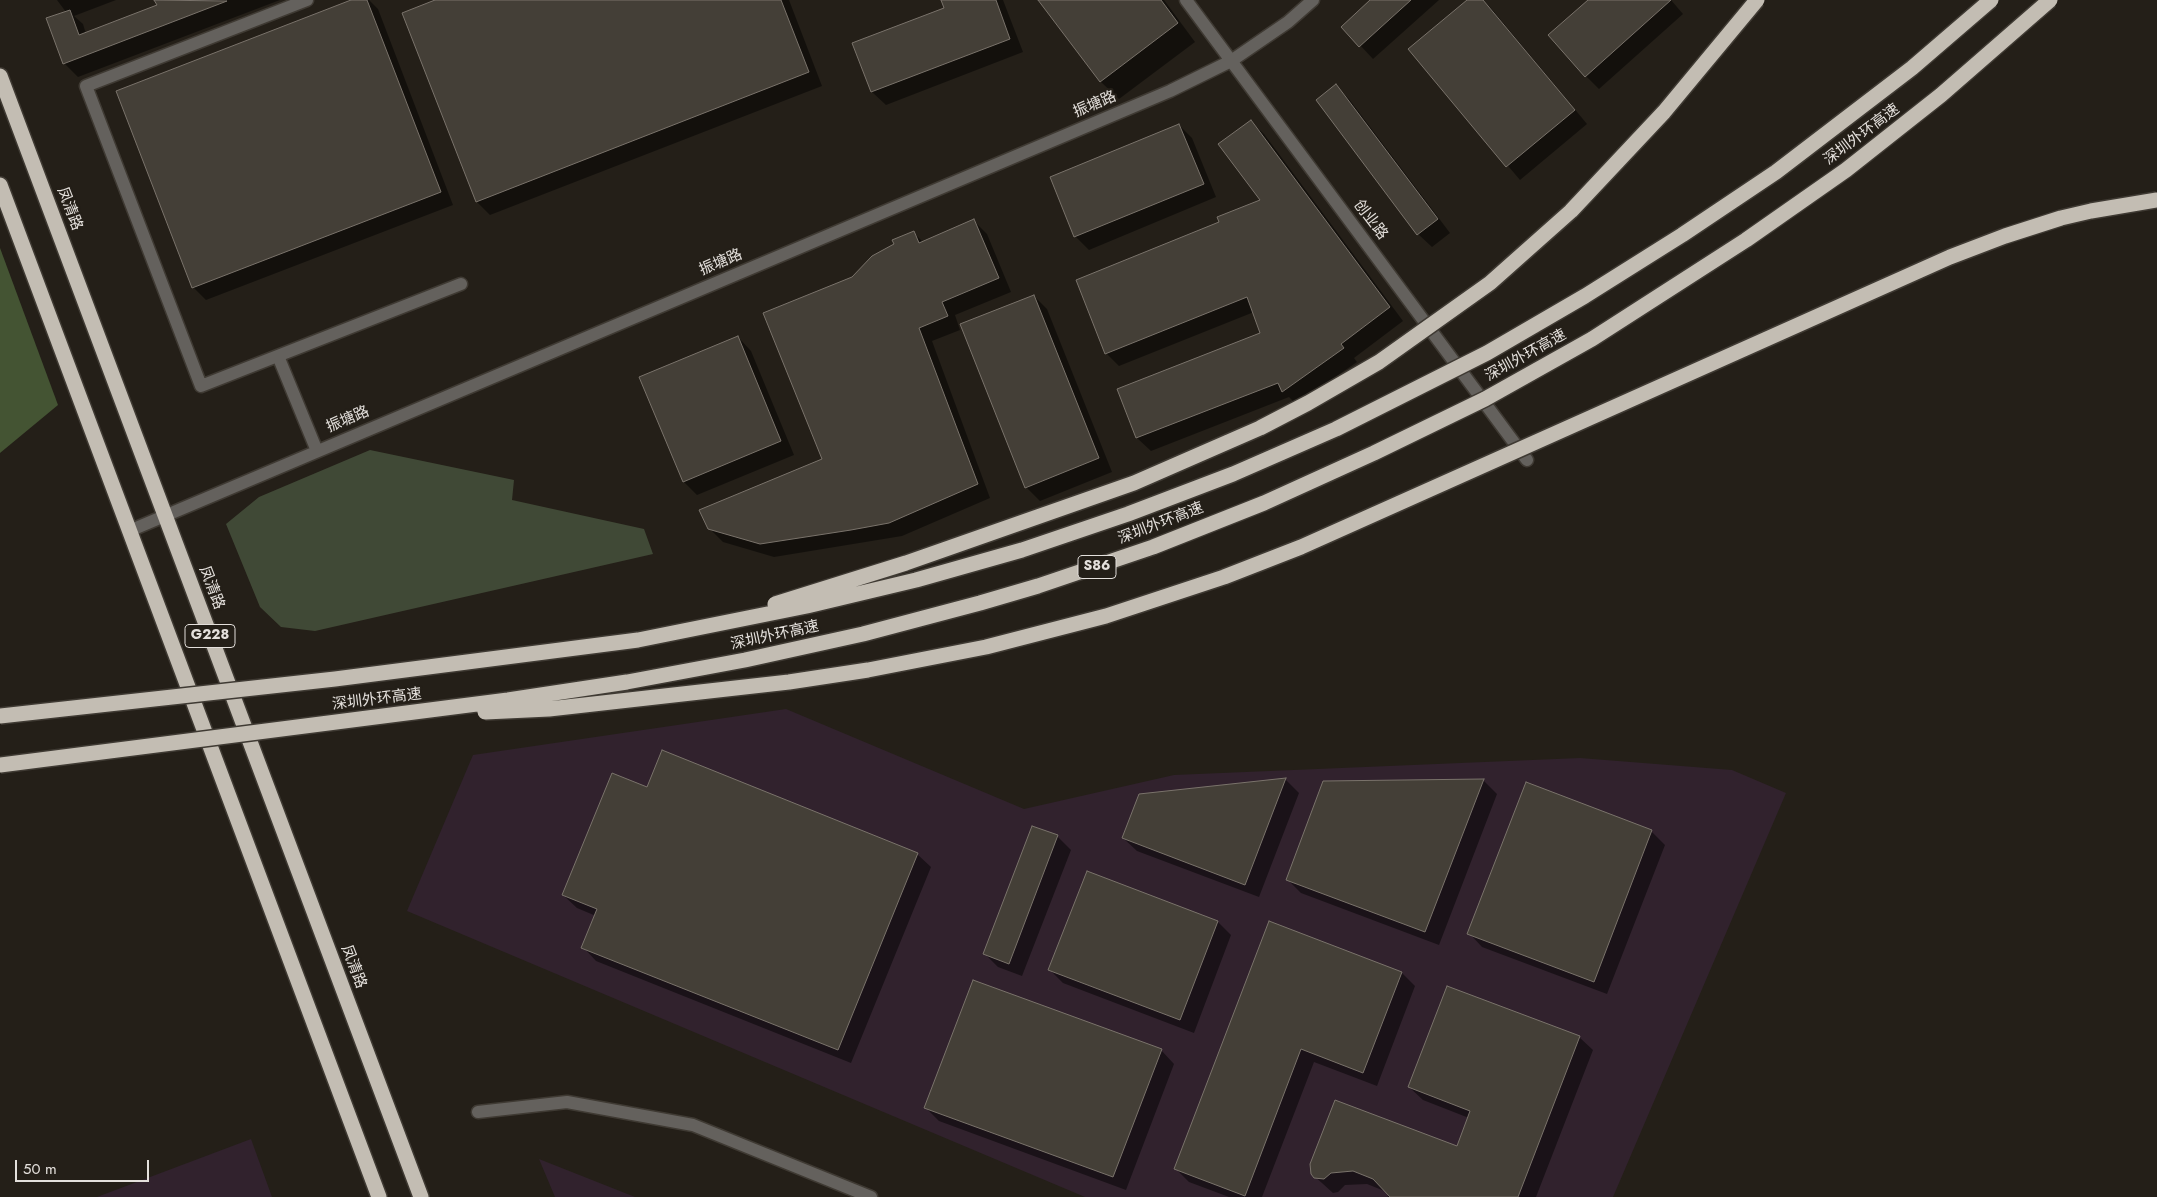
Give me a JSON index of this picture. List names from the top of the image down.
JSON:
{
  "streets": {
    "highway": [
      "深圳外环高速",
      "凤清路",
      "S86",
      "G228"
    ],
    "street": ["振塘路", "创业路"]
  },
  "crossings": [
    ["振塘路", "凤清路"],
    ["振塘路", "创业路"],
    ["振塘路", "G228"]
  ],
  "scale_bar": "50 m"
}
